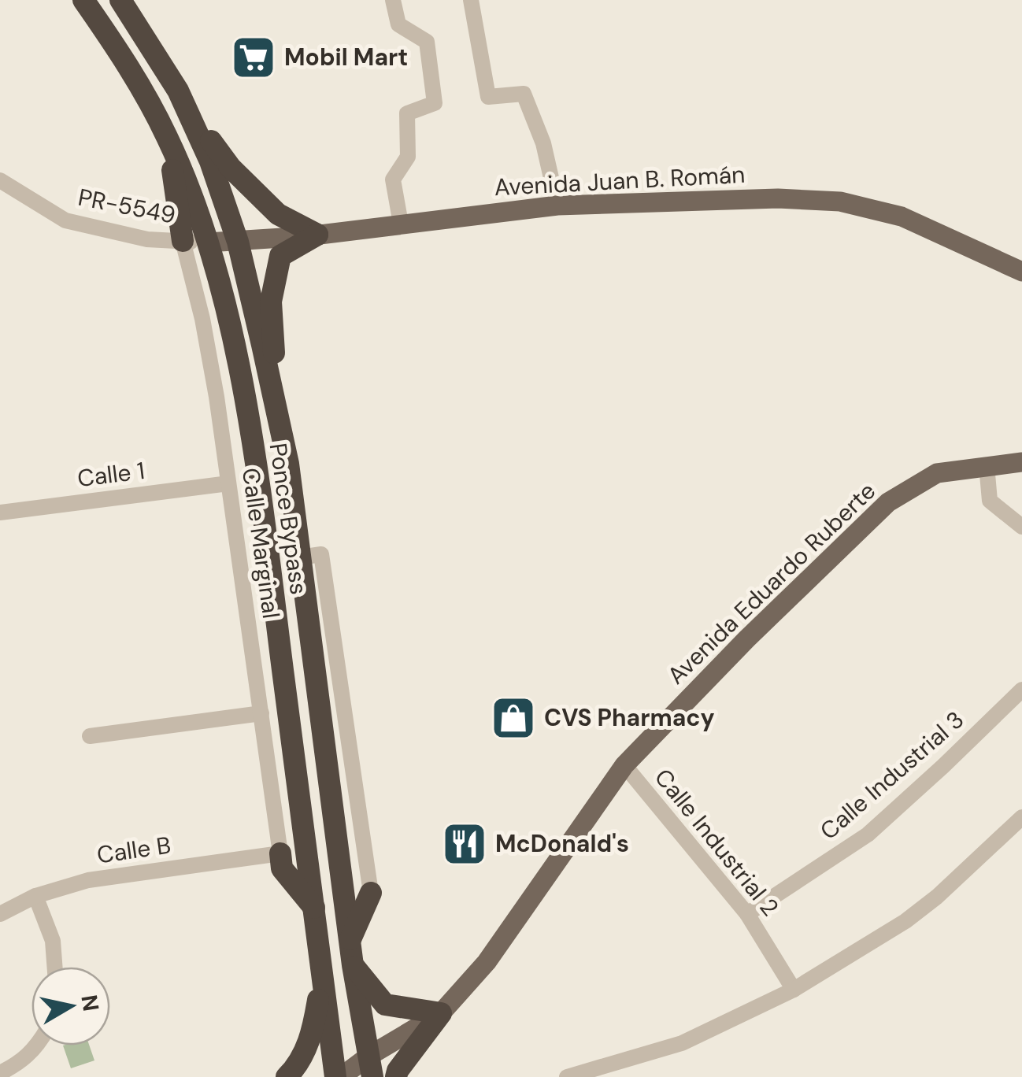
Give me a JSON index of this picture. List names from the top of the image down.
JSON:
{
  "streets": {
    "highway": ["Ponce Bypass"],
    "main road": ["Avenida Juan B. Román", "Avenida Eduardo Ruberte"],
    "street": [
      "PR-5549",
      "Calle 1",
      "Calle Marginal",
      "Calle Industrial 3",
      "Calle Industrial 2",
      "Calle B"
    ]
  },
  "crossings": [
    ["Avenida Juan B. Román", "PR-5549"],
    ["Avenida Juan B. Román", "Ponce Bypass"],
    ["PR-5549", "Ponce Bypass"],
    ["PR-5549", "Calle Marginal"],
    ["Calle 1", "Calle Marginal"],
    ["Ponce Bypass", "Calle Marginal"],
    ["Ponce Bypass", "Avenida Eduardo Ruberte"],
    ["Calle Marginal", "Calle B"],
    ["Avenida Eduardo Ruberte", "Calle Industrial 2"],
    ["Calle Industrial 3", "Calle Industrial 2"]
  ],
  "places": {
    "supermarket": ["Mobil Mart"],
    "shop": ["CVS Pharmacy"],
    "restaurant": ["McDonald's"]
  },
  "north": "right"
}
